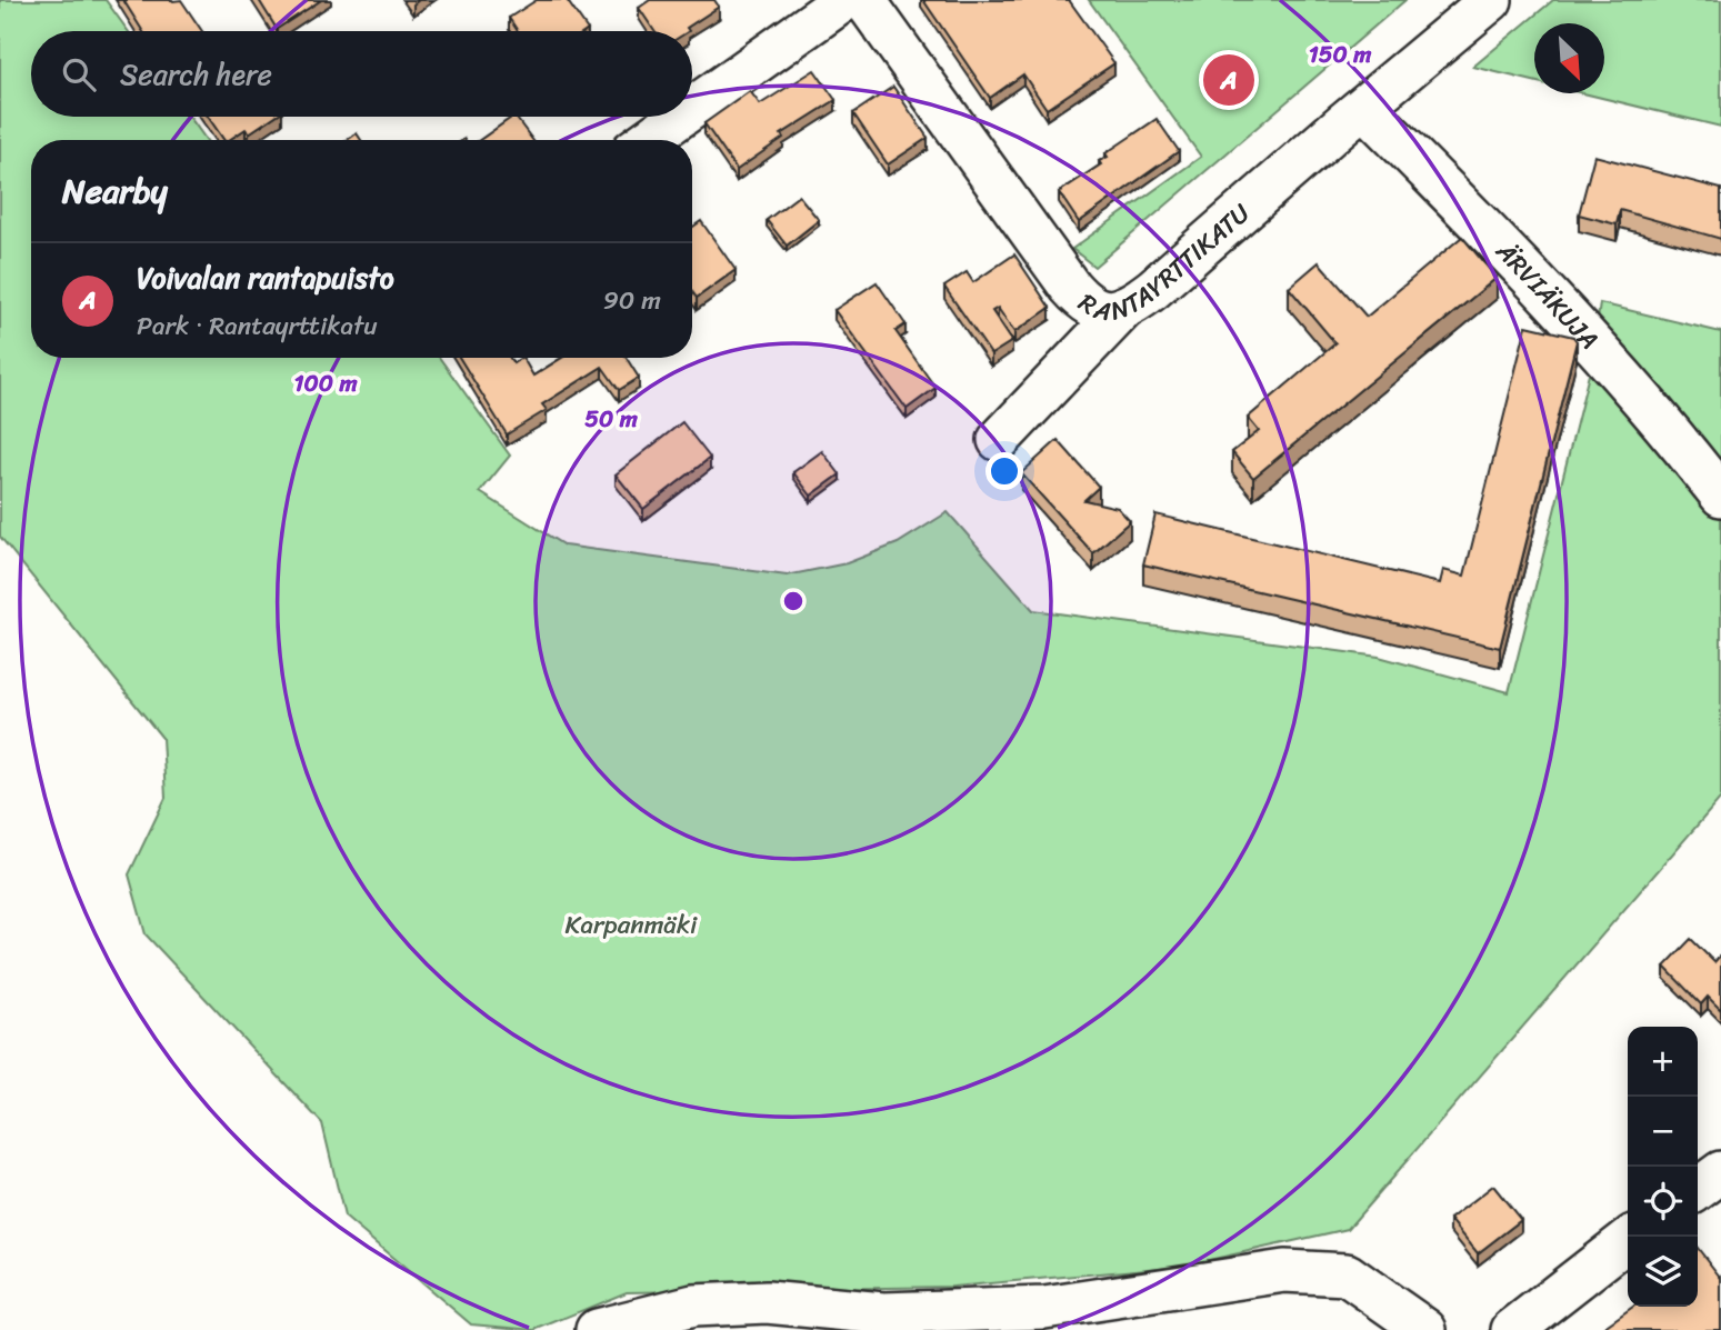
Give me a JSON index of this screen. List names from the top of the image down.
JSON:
{
  "streets": {
    "street": ["RANTAYRTTIKATU", "ÄRVIÄKUJA"]
  },
  "crossings": [
    ["RANTAYRTTIKATU", "ÄRVIÄKUJA"]
  ],
  "parks": ["Karpanmäki"],
  "north": "bottom right",
  "page": {
    "search": "Search here",
    "pins": "A",
    "heading": "Nearby",
    "list": [
      {
        "mark": "A",
        "name": "Voivalan rantapuisto",
        "note": "Park · Rantayrttikatu",
        "value": "90 m"
      }
    ],
    "map_buttons": ["+", "−"]
  },
  "rings": ["150 m", "100 m", "50 m"]
}
